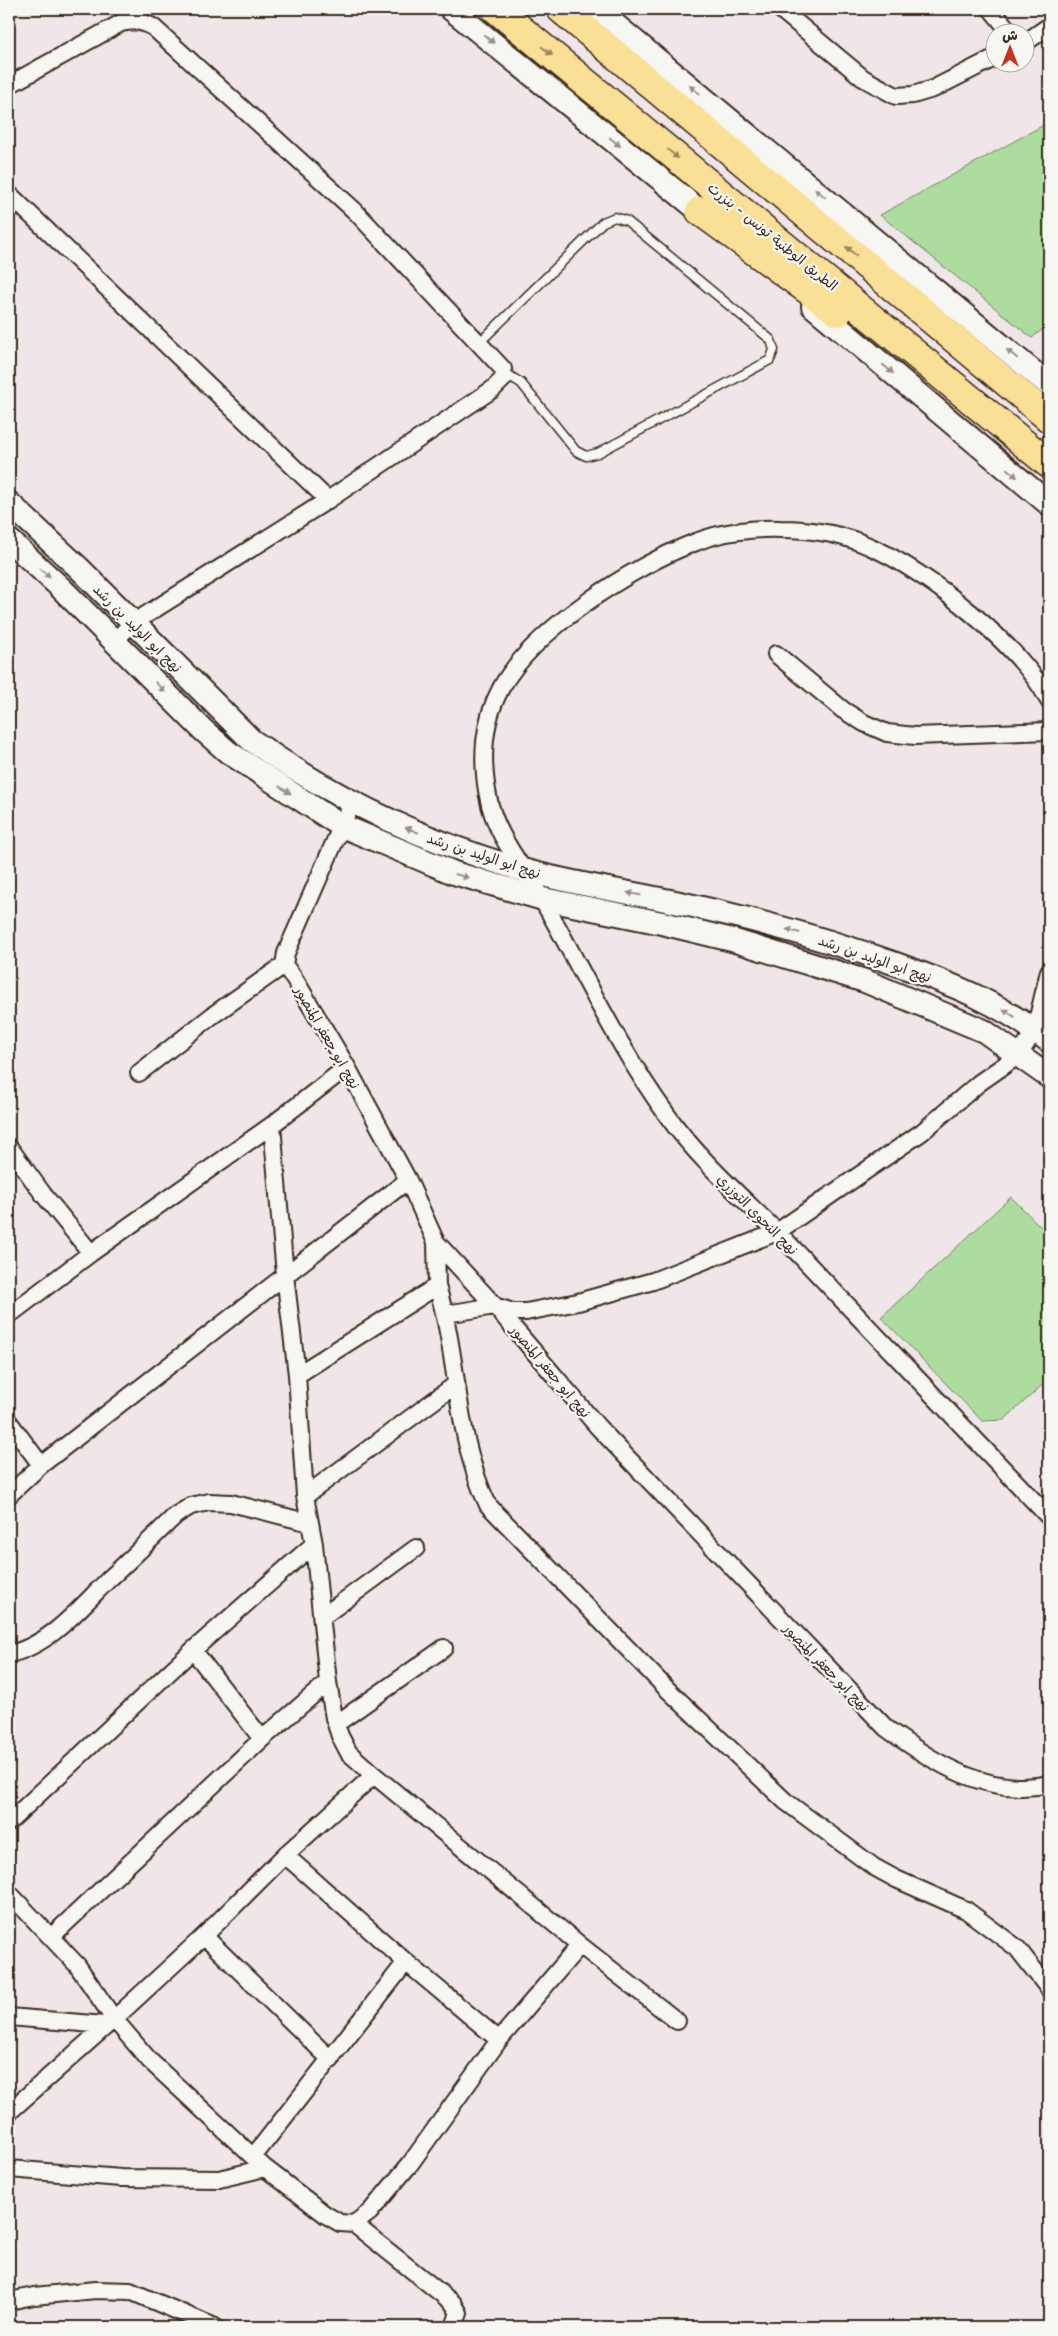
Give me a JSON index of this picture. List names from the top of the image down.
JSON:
{
  "streets": {
    "highway": ["الطريق الوطنية تونس - بنزرت"],
    "street": ["نهج ابو الوليد بن رشد", "نهج ابو جعفر المنصور", "نهج النحوي التوزري"]
  },
  "crossings": [
    ["نهج ابو الوليد بن رشد", "نهج النحوي التوزري"]
  ],
  "north": "top"
}
